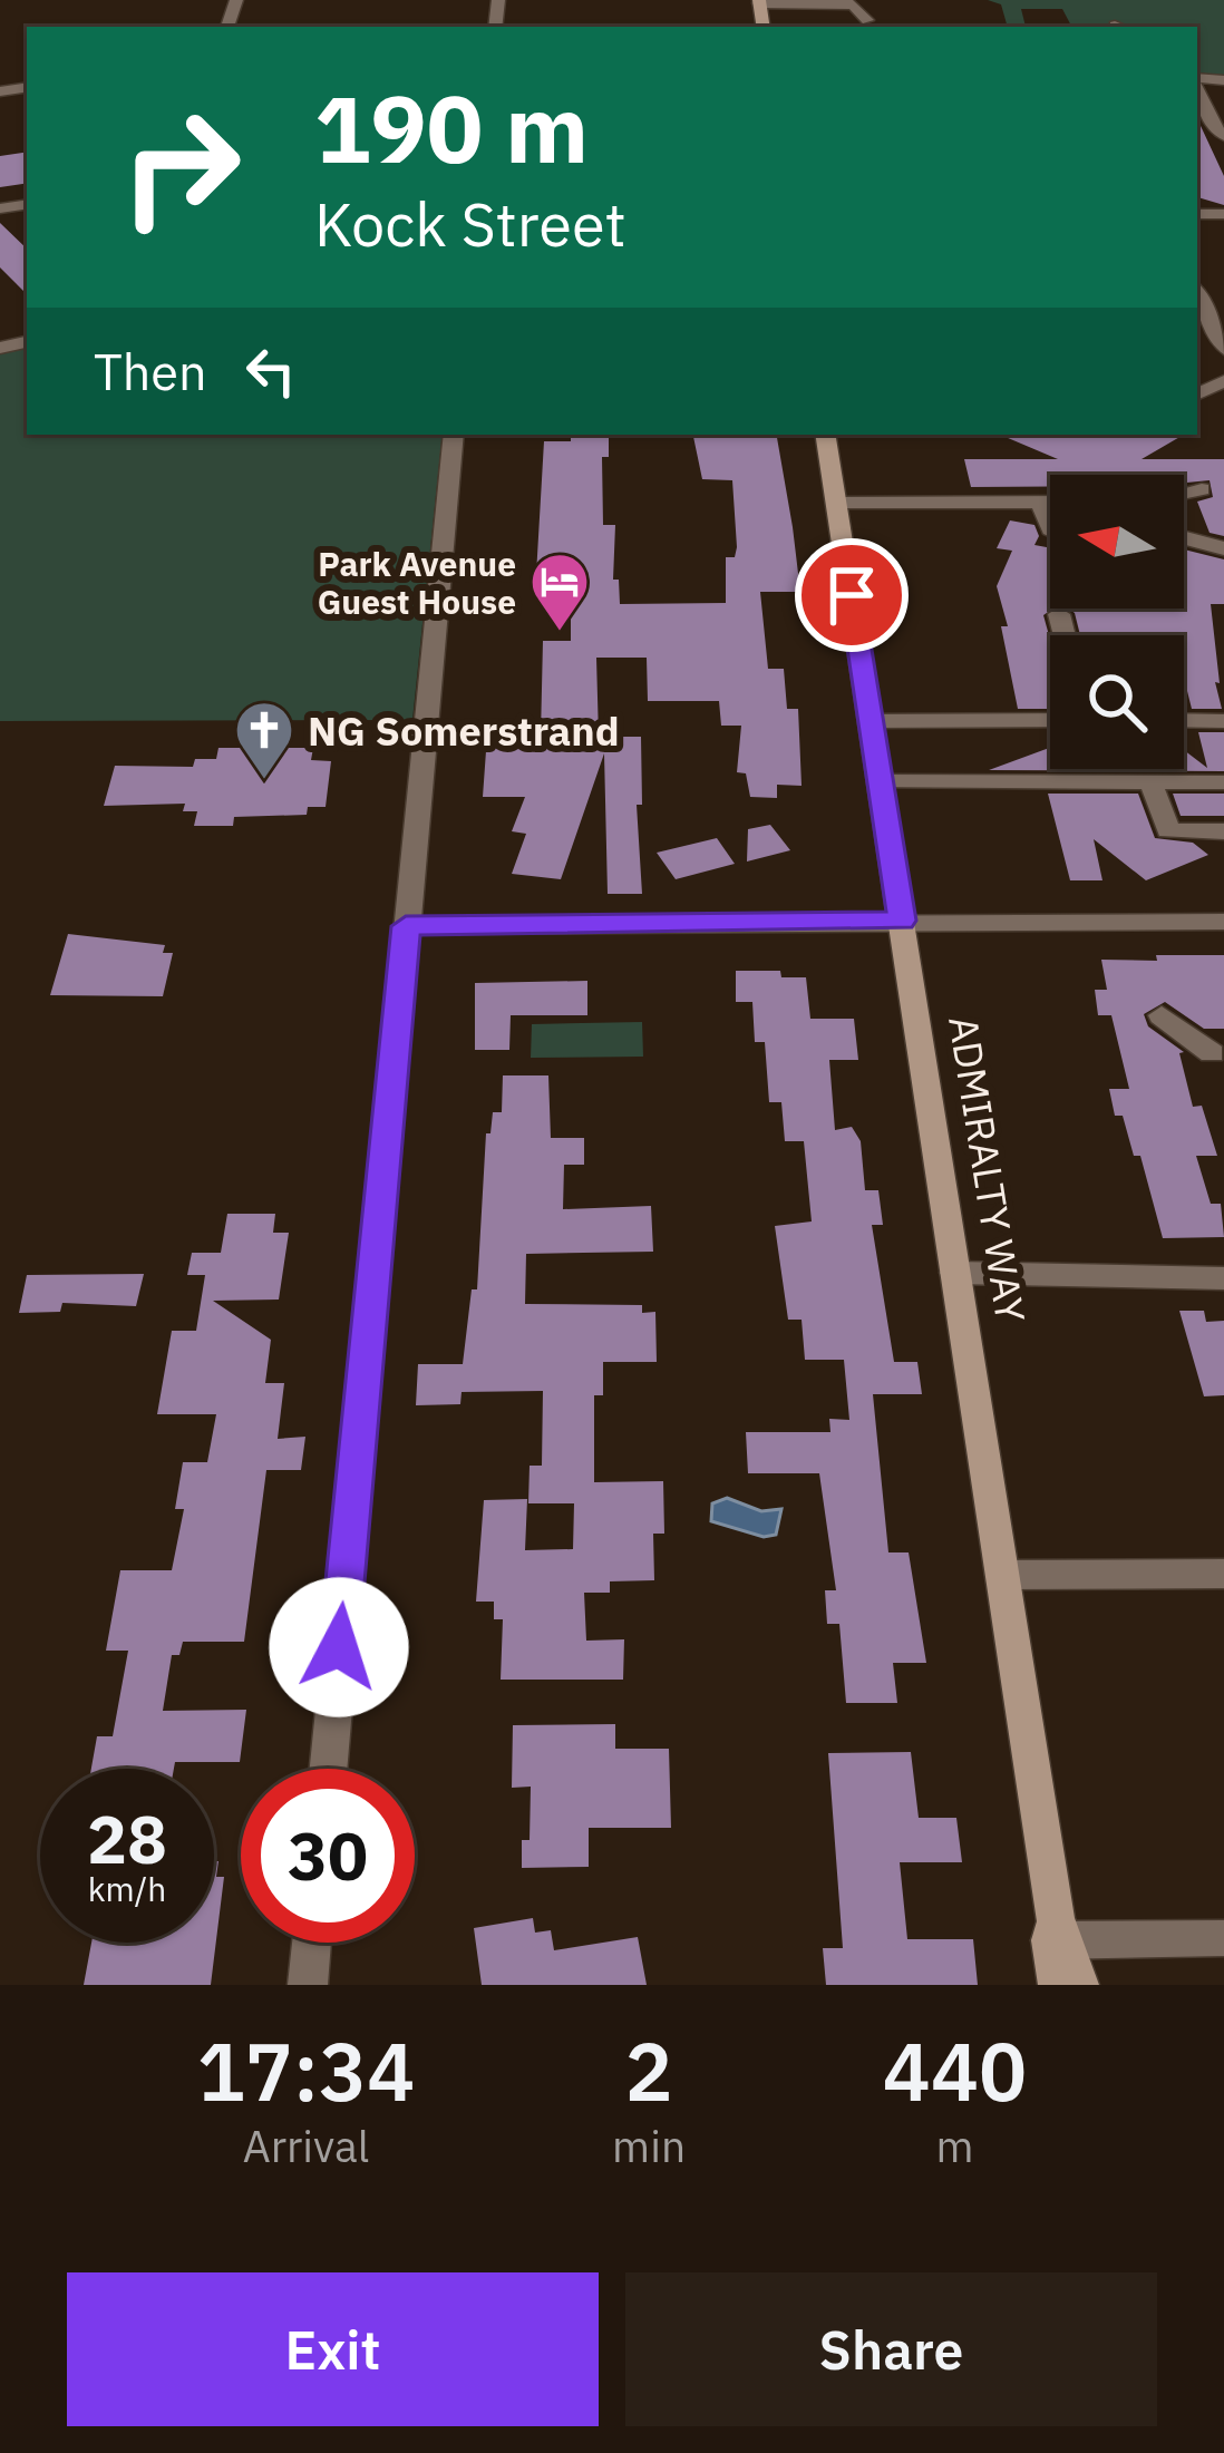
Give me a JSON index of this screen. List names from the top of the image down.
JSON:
{
  "streets": {
    "main road": ["ADMIRALTY WAY"]
  },
  "places": {
    "hotel": ["Park Avenue Guest House"],
    "church": ["NG Somerstrand"]
  },
  "north": "left",
  "page": {
    "turn": ["190 m", "Kock Street"],
    "then": "Then",
    "speed": "28 km/h",
    "limit": "30",
    "eta": [
      "17:34",
      "Arrival",
      "2",
      "min",
      "440",
      "m"
    ],
    "buttons": ["Exit", "Share"]
  }
}
